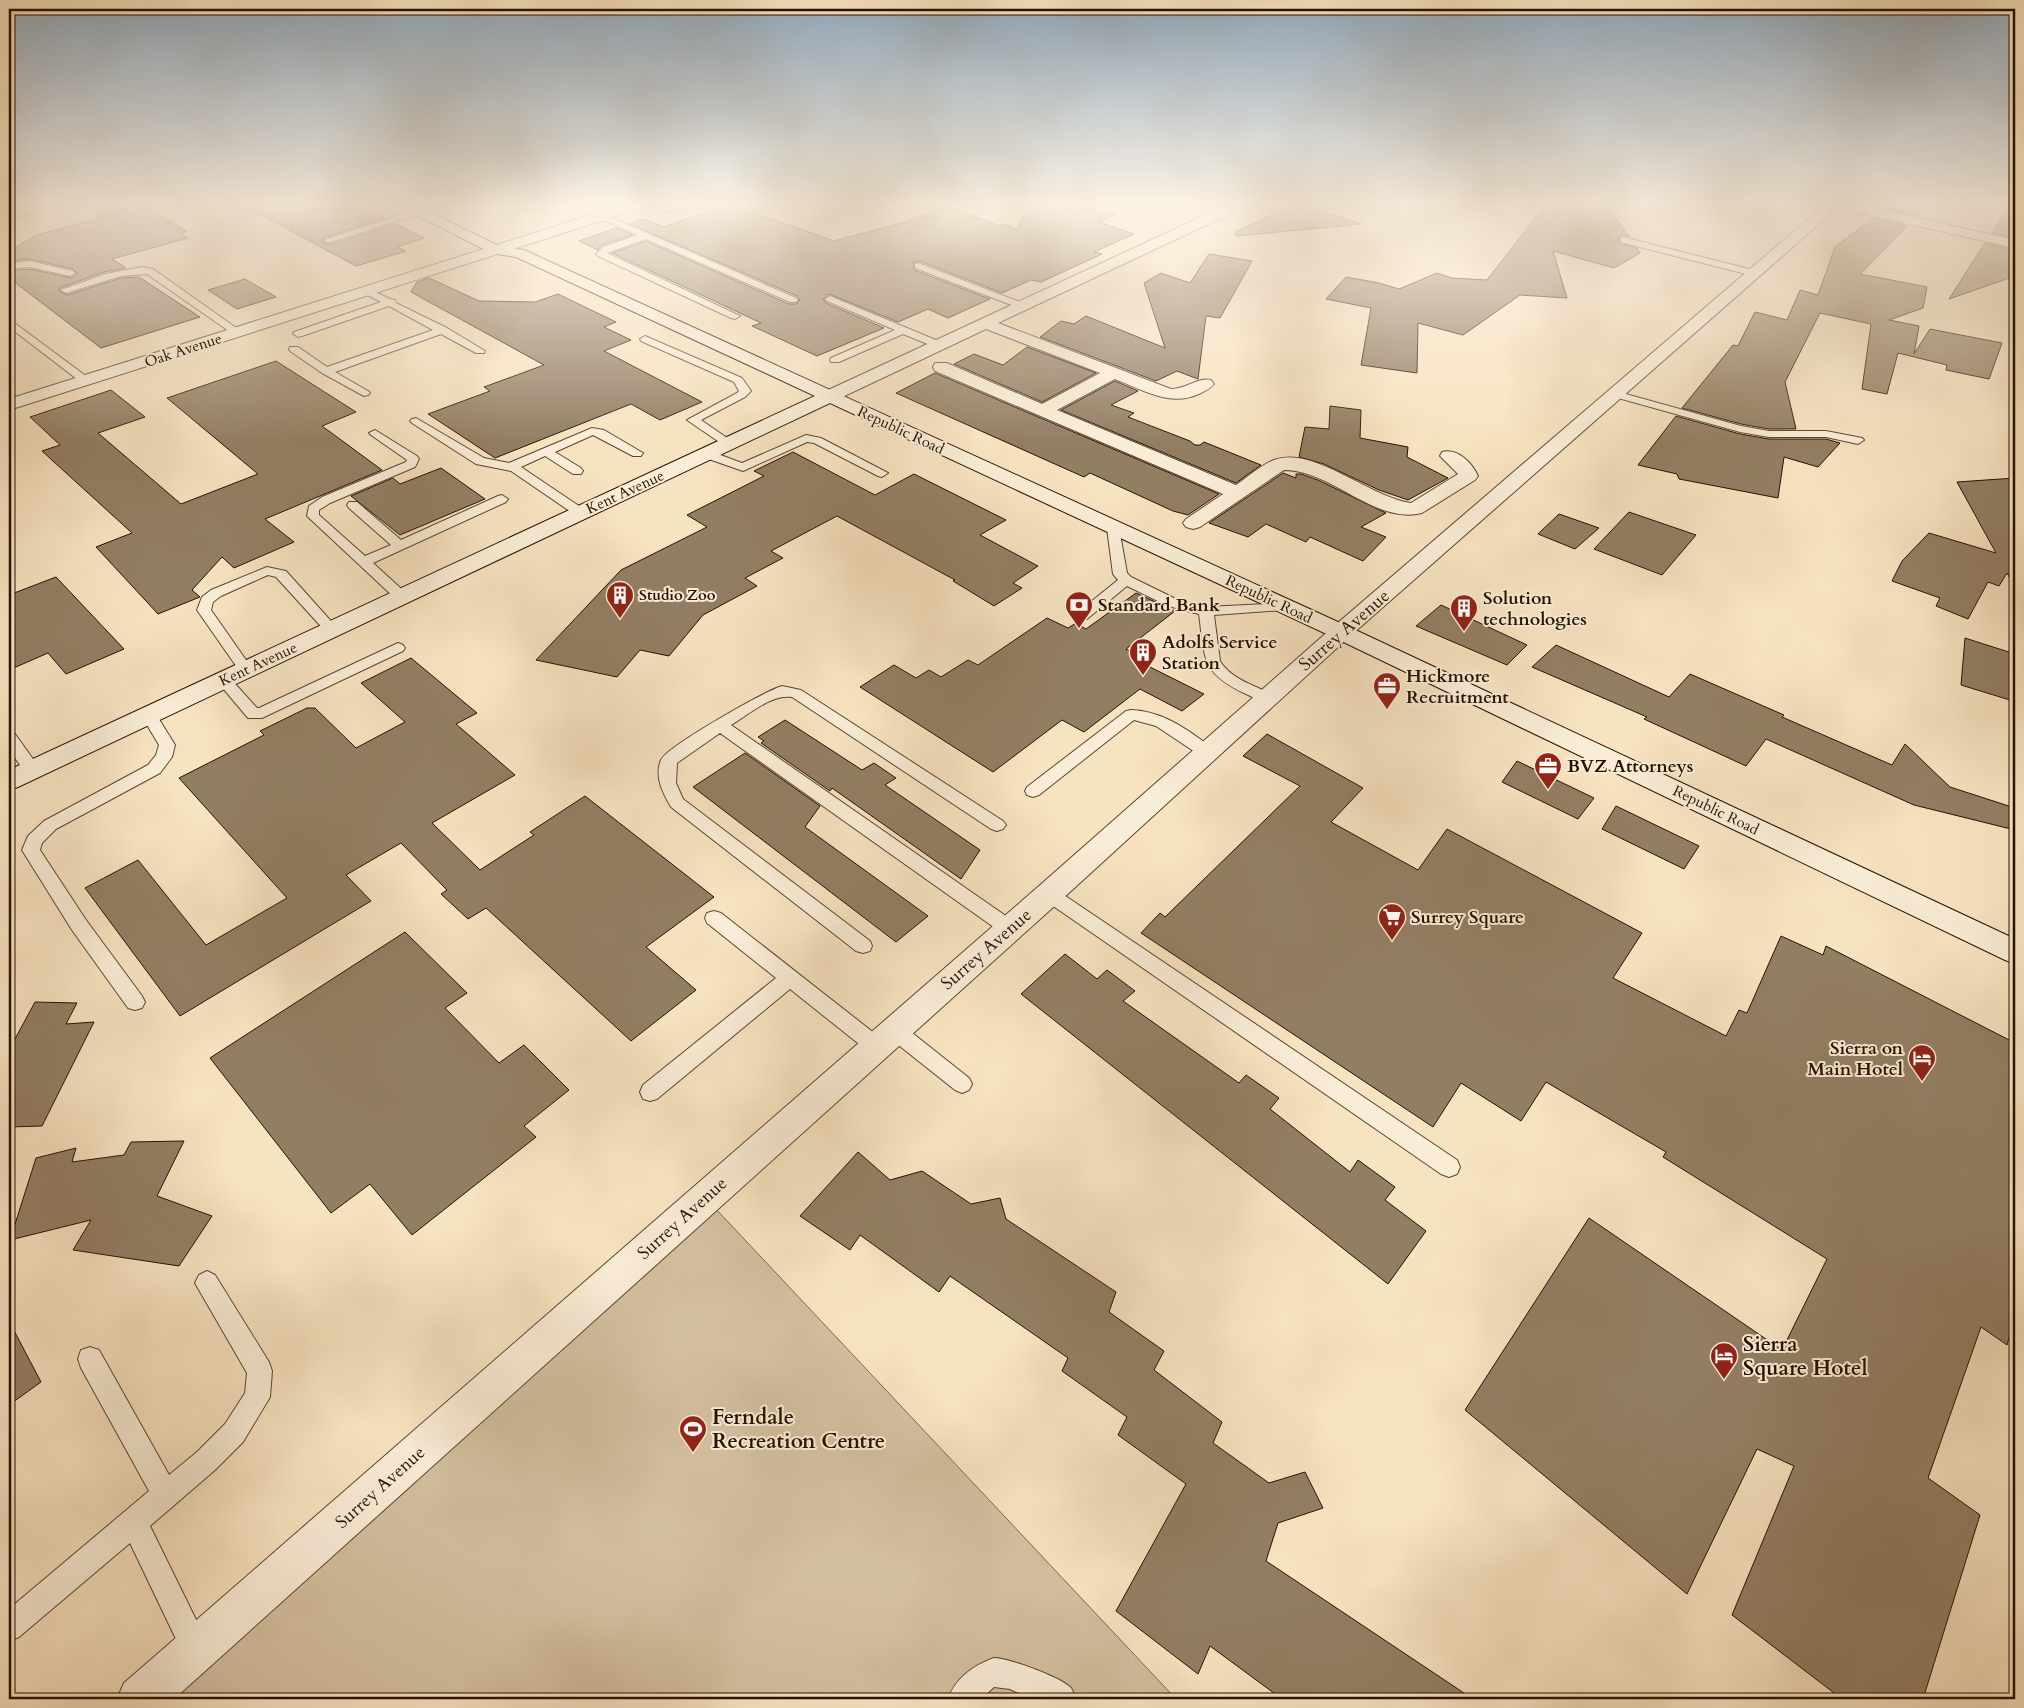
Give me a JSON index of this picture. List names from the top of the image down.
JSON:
{
  "streets": {
    "street": [
      "Oak Avenue",
      "Republic Road",
      "Kent Avenue",
      "Surrey Avenue"
    ]
  },
  "crossings": [
    ["Republic Road", "Kent Avenue"],
    ["Republic Road", "Surrey Avenue"]
  ],
  "places": {
    "building": ["Studio Zoo", "Solution technologies", "Adolfs Service Station"],
    "bank": ["Standard Bank"],
    "office": ["Hickmore Recruitment", "BVZ Attorneys"],
    "supermarket": ["Surrey Square"],
    "hotel": ["Sierra on Main Hotel", "Sierra Square Hotel"],
    "sports": ["Ferndale Recreation Centre"]
  }
}
